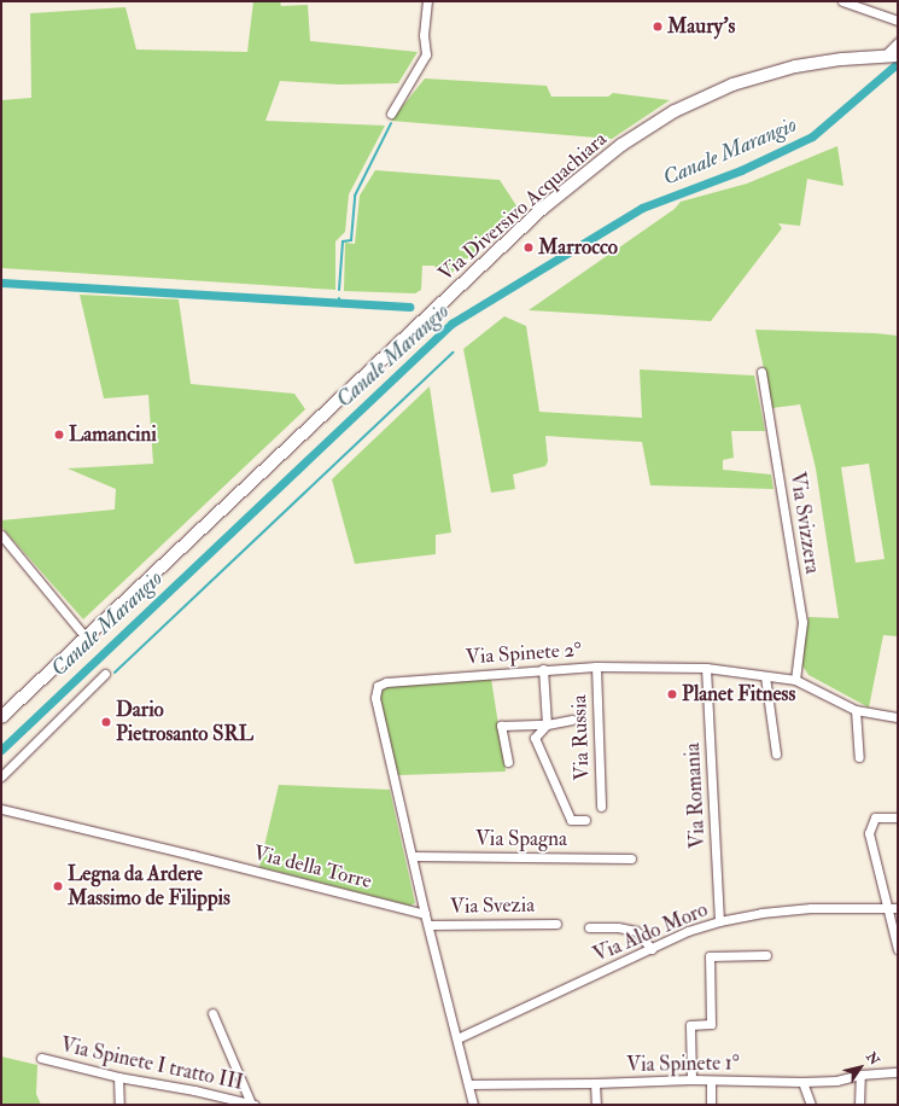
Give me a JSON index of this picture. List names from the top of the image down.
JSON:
{
  "streets": {
    "main road": ["Via Diversivo Acquachiara"],
    "street": [
      "Via Svizzera",
      "Via Spinete 2°",
      "Via Russia",
      "Via Romania",
      "Via Spagna",
      "Via della Torre",
      "Via Svezia",
      "Via Aldo Moro",
      "Via Spinete I tratto III",
      "Via Spinete 1°"
    ]
  },
  "crossings": [
    ["Via Svizzera", "Via Spinete 2°"],
    ["Via Spinete 2°", "Via Russia"],
    ["Via Spinete 2°", "Via Romania"],
    ["Via Spinete 2°", "Via Spagna"],
    ["Via Spinete 2°", "Via della Torre"],
    ["Via Romania", "Via Aldo Moro"]
  ],
  "water": ["Canale Marangio"],
  "places": [
    "Maury's",
    "Marrocco",
    "Lamancini",
    "Planet Fitness",
    "Dario Pietrosanto SRL",
    "Legna da Ardere Massimo de Filippis"
  ],
  "north": "top right"
}
